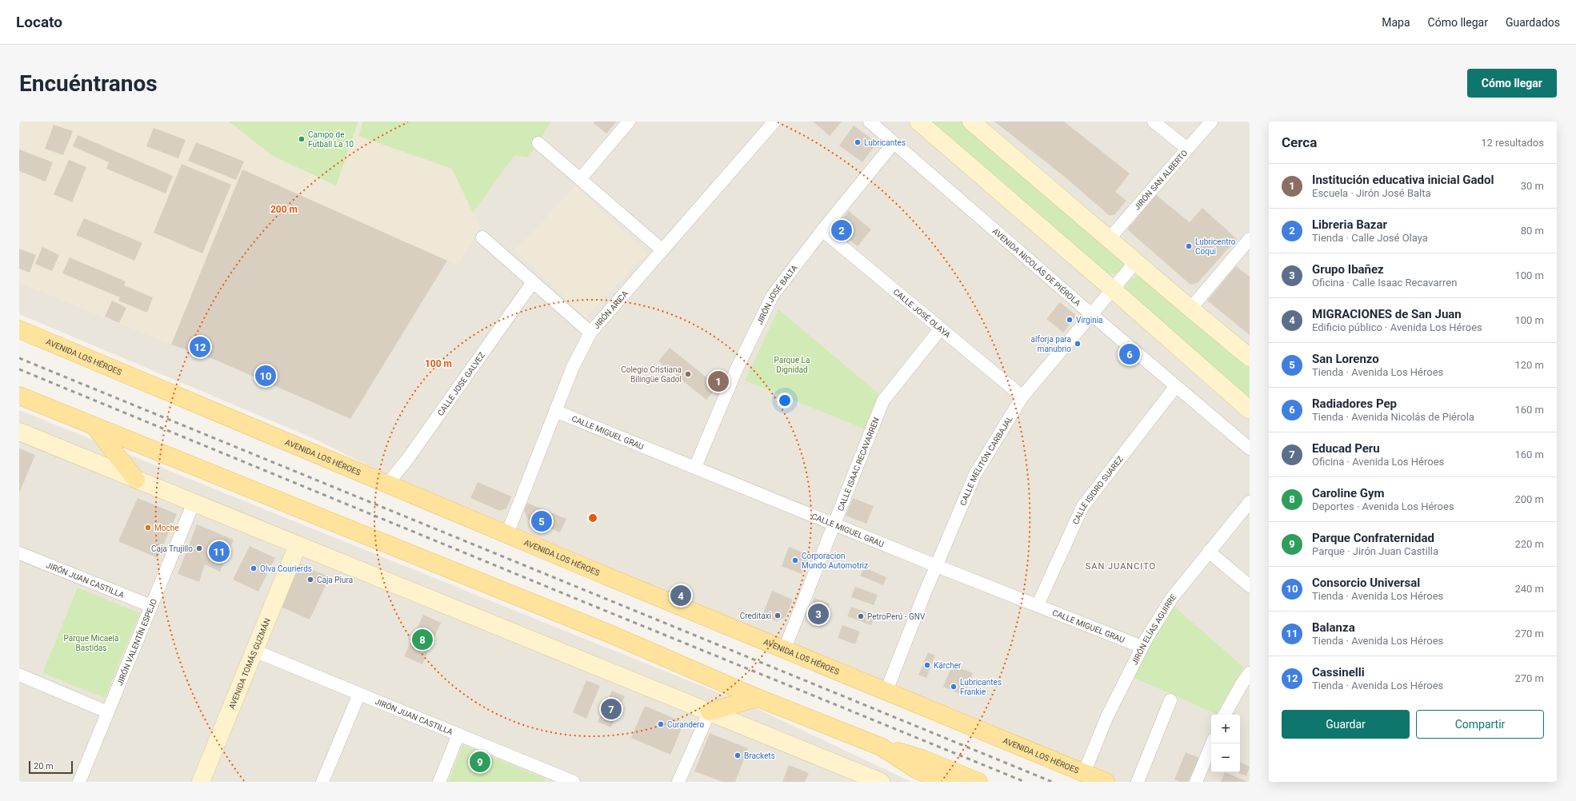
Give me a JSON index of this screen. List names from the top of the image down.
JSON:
{
  "streets": {
    "main road": ["AVENIDA LOS HÉROES"],
    "street": [
      "JIRÓN SAN ALBERTO",
      "AVENIDA NICOLÁS DE PIÉROLA",
      "JIRÓN JOSÉ BALTA",
      "JIRÓN ARICA",
      "CALLE JOSÉ OLAYA",
      "CALLE JOSE GALVEZ",
      "CALLE MIGUEL GRAU",
      "CALLE MELITÓN CARBAJAL",
      "CALLE ISAAC RECAVARREN",
      "CALLE ISIDRO SUAREZ",
      "JIRÓN JUAN CASTILLA",
      "JIRÓN ELÍAS AGUIRRE",
      "JIRÓN VALENTÍN ESPEJO",
      "AVENIDA TOMÁS GUZMÁN"
    ]
  },
  "crossings": [
    ["AVENIDA NICOLÁS DE PIÉROLA", "JIRÓN JOSÉ BALTA"],
    ["AVENIDA NICOLÁS DE PIÉROLA", "CALLE MELITÓN CARBAJAL"],
    ["AVENIDA NICOLÁS DE PIÉROLA", "CALLE ISIDRO SUAREZ"],
    ["JIRÓN JOSÉ BALTA", "CALLE JOSÉ OLAYA"],
    ["JIRÓN JOSÉ BALTA", "CALLE MIGUEL GRAU"],
    ["JIRÓN ARICA", "AVENIDA LOS HÉROES"],
    ["JIRÓN ARICA", "CALLE MIGUEL GRAU"],
    ["CALLE JOSÉ OLAYA", "CALLE MELITÓN CARBAJAL"],
    ["CALLE JOSÉ OLAYA", "CALLE ISAAC RECAVARREN"],
    ["AVENIDA LOS HÉROES", "CALLE JOSE GALVEZ"],
    ["AVENIDA LOS HÉROES", "CALLE MELITÓN CARBAJAL"],
    ["AVENIDA LOS HÉROES", "CALLE ISAAC RECAVARREN"],
    ["AVENIDA LOS HÉROES", "JIRÓN ELÍAS AGUIRRE"],
    ["CALLE MIGUEL GRAU", "CALLE MELITÓN CARBAJAL"],
    ["CALLE MIGUEL GRAU", "CALLE ISAAC RECAVARREN"],
    ["CALLE MIGUEL GRAU", "CALLE ISIDRO SUAREZ"],
    ["CALLE MIGUEL GRAU", "JIRÓN ELÍAS AGUIRRE"],
    ["JIRÓN JUAN CASTILLA", "JIRÓN VALENTÍN ESPEJO"],
    ["JIRÓN JUAN CASTILLA", "AVENIDA TOMÁS GUZMÁN"]
  ],
  "districts": ["SAN JUANCITO"],
  "parks": ["Parque La Dignidad", "Parque Micaela Bastidas"],
  "places": [
    "Campo de Futball La 10",
    "Lubricantes",
    "Lubricentro Coqui",
    "Virginia",
    "alforja para manubrio",
    "Colegio Cristiana Bilingüe Gadol",
    "Moche",
    "Caja Trujillo",
    "Corporacion Mundo Automotriz",
    "Olva Courierds",
    "Caja Piura",
    "Creditaxi",
    "PetroPerú - GNV",
    "Kärcher",
    "Lubricantes Frankie",
    "Curandero",
    "Brackets"
  ],
  "scale_bar": "20 m",
  "page": {
    "header": "Locato",
    "nav": ["Mapa", "Cómo llegar", "Guardados"],
    "buttons": [
      "Cómo llegar",
      ["Guardar", "Compartir"]
    ],
    "title": "Encuéntranos",
    "heading": ["Cerca", "12 resultados"],
    "list": [
      {
        "mark": "1",
        "name": "Institución educativa inicial Gadol",
        "note": "Escuela · Jirón José Balta",
        "value": "30 m"
      },
      {
        "mark": "2",
        "name": "Libreria Bazar",
        "note": "Tienda · Calle José Olaya",
        "value": "80 m"
      },
      {
        "mark": "3",
        "name": "Grupo Ibañez",
        "note": "Oficina · Calle Isaac Recavarren",
        "value": "100 m"
      },
      {
        "mark": "4",
        "name": "MIGRACIONES de San Juan",
        "note": "Edificio público · Avenida Los Héroes",
        "value": "100 m"
      },
      {
        "mark": "5",
        "name": "San Lorenzo",
        "note": "Tienda · Avenida Los Héroes",
        "value": "120 m"
      },
      {
        "mark": "6",
        "name": "Radiadores Pep",
        "note": "Tienda · Avenida Nicolás de Piérola",
        "value": "160 m"
      },
      {
        "mark": "7",
        "name": "Educad Peru",
        "note": "Oficina · Avenida Los Héroes",
        "value": "160 m"
      },
      {
        "mark": "8",
        "name": "Caroline Gym",
        "note": "Deportes · Avenida Los Héroes",
        "value": "200 m"
      },
      {
        "mark": "9",
        "name": "Parque Confraternidad",
        "note": "Parque · Jirón Juan Castilla",
        "value": "220 m"
      },
      {
        "mark": "10",
        "name": "Consorcio Universal",
        "note": "Tienda · Avenida Los Héroes",
        "value": "240 m"
      },
      {
        "mark": "11",
        "name": "Balanza",
        "note": "Tienda · Avenida Los Héroes",
        "value": "270 m"
      },
      {
        "mark": "12",
        "name": "Cassinelli",
        "note": "Tienda · Avenida Los Héroes",
        "value": "270 m"
      }
    ],
    "pins": [
      "2",
      "12",
      "6",
      "10",
      "1",
      "5",
      "11",
      "4",
      "3",
      "8",
      "7",
      "9"
    ],
    "map_buttons": ["+", "−"],
    "scale": "20 m"
  },
  "rings": ["200 m", "100 m"]
}
